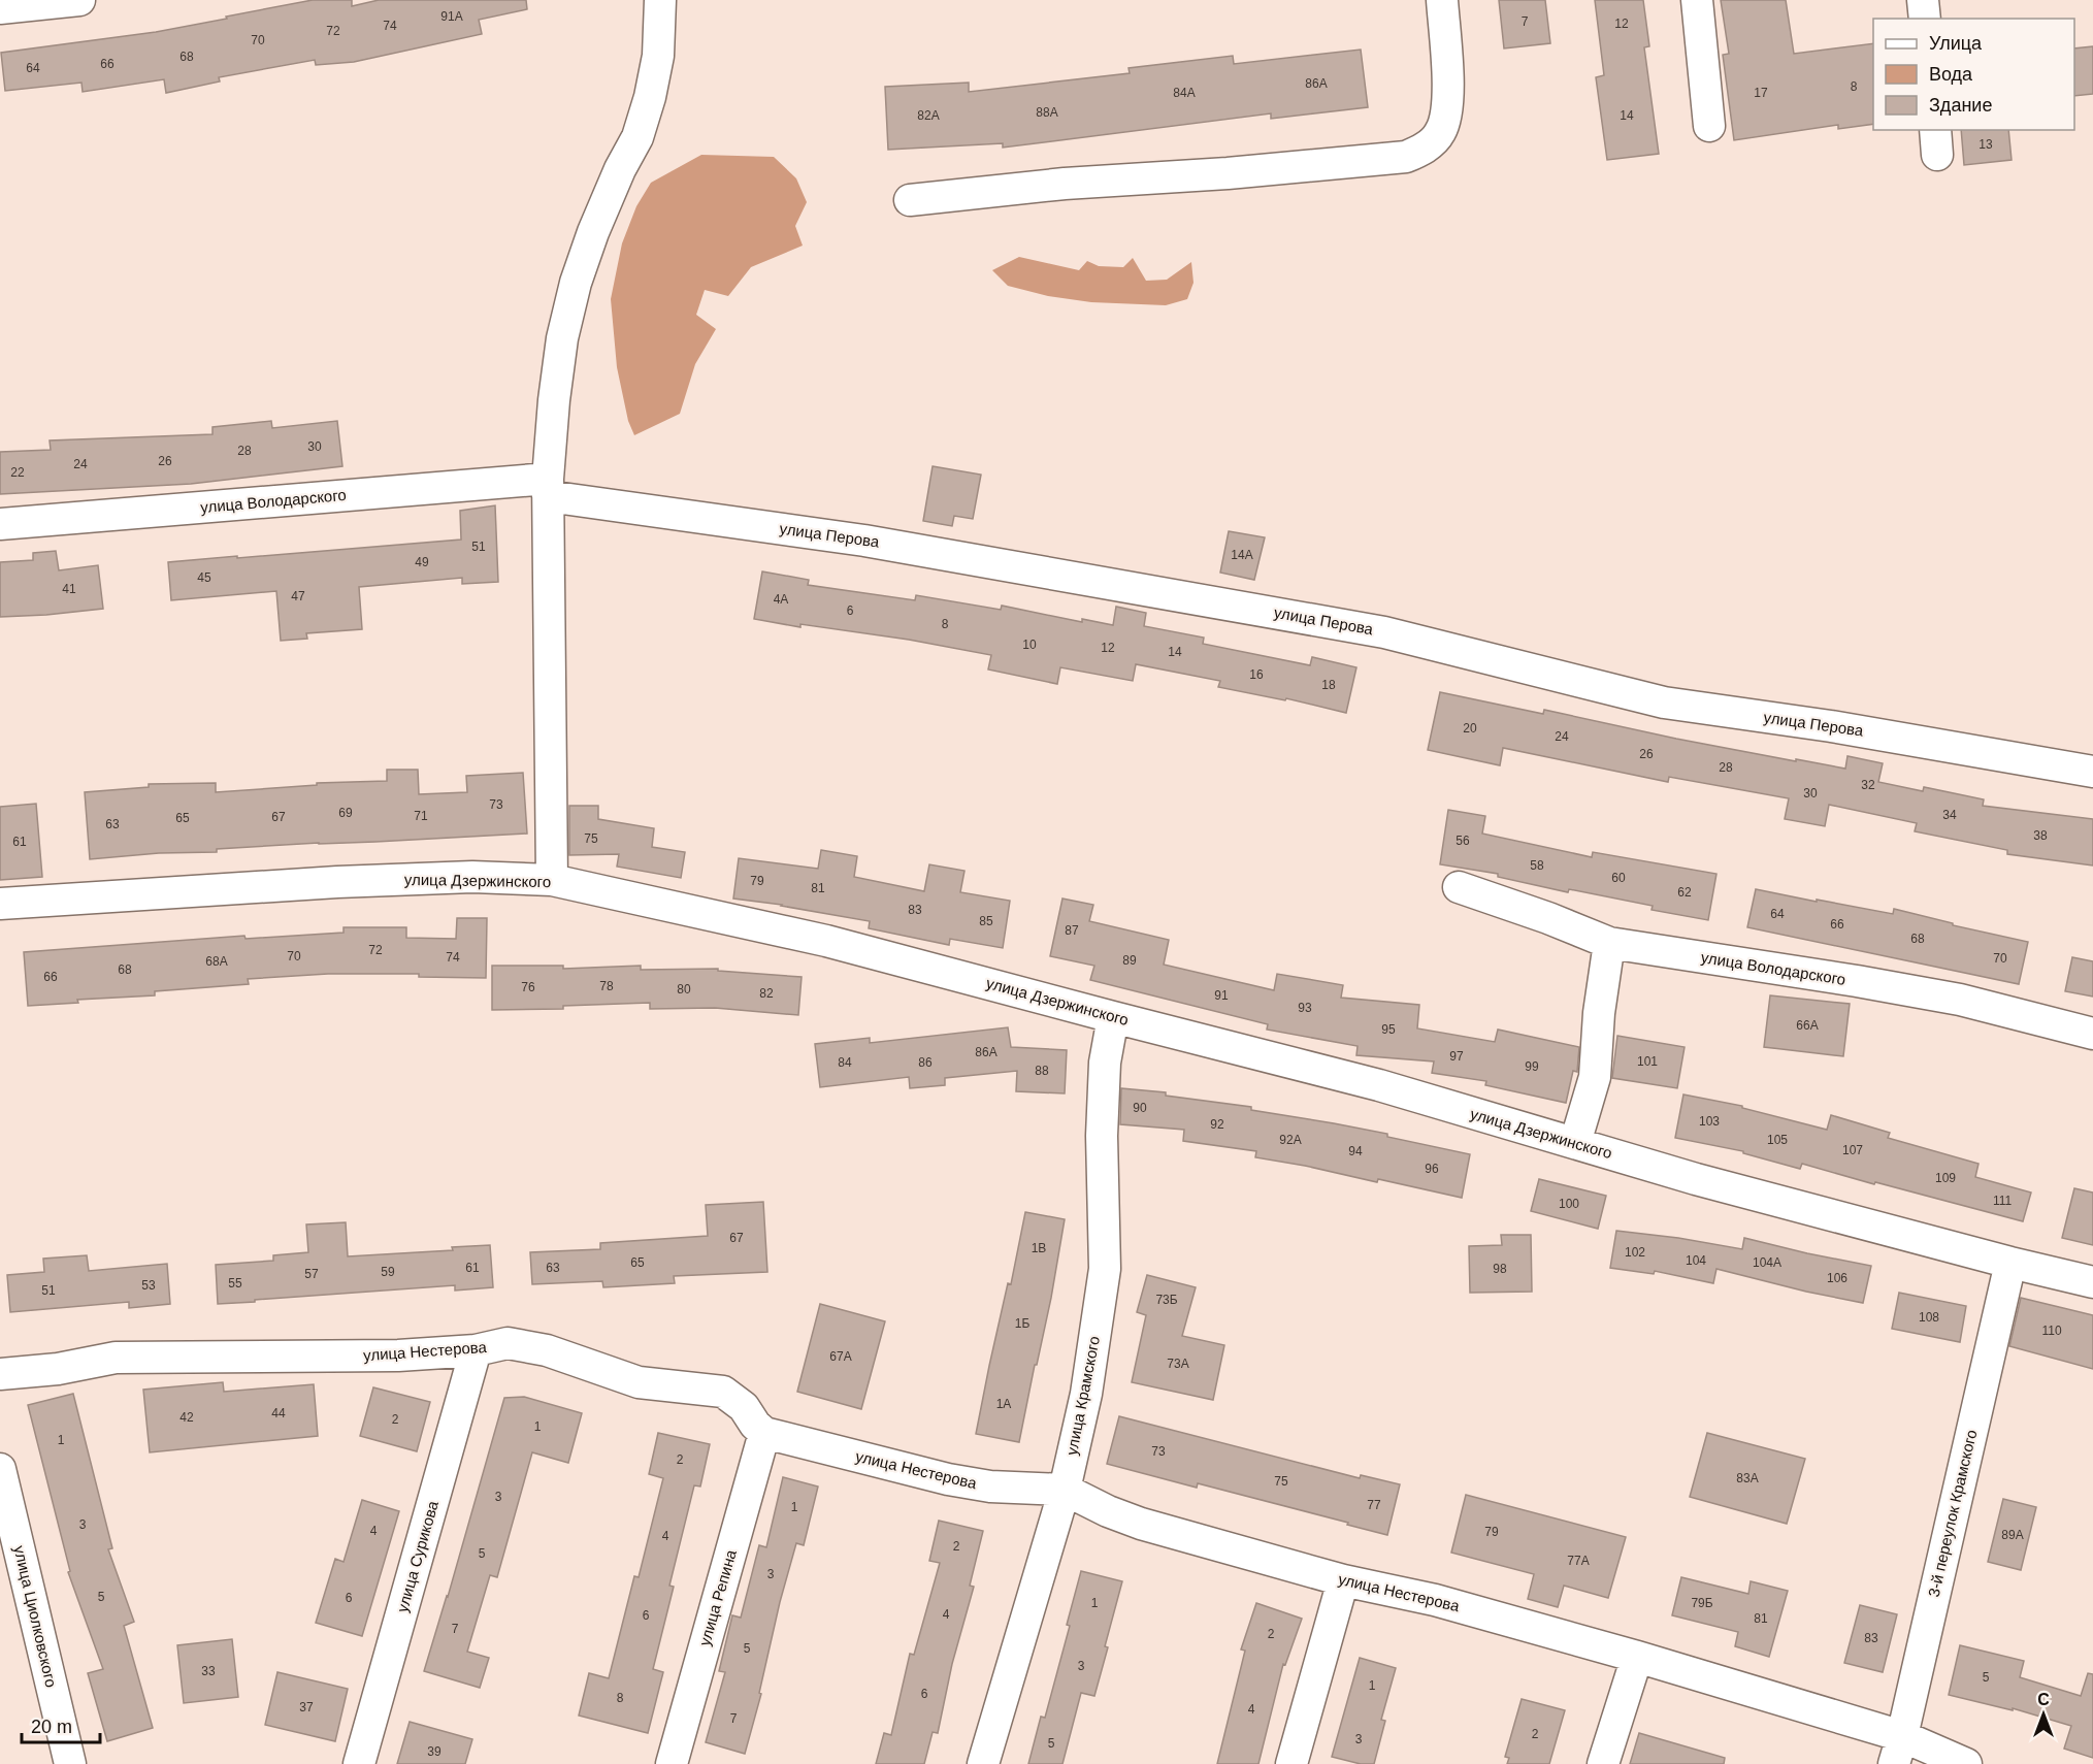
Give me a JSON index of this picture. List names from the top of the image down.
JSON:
{
  "streets": {
    "street": [
      "улица Володарского",
      "улица Перова",
      "улица Дзержинского",
      "улица Нестерова",
      "улица Крамского",
      "3-й переулок Крамского",
      "улица Сурикова",
      "улица Репина",
      "улица Циолковского"
    ]
  },
  "crossings": [
    ["улица Володарского", "улица Перова"],
    ["улица Дзержинского", "улица Крамского"],
    ["улица Дзержинского", "3-й переулок Крамского"],
    ["улица Нестерова", "улица Крамского"],
    ["улица Нестерова", "3-й переулок Крамского"],
    ["улица Нестерова", "улица Сурикова"],
    ["улица Нестерова", "улица Репина"]
  ],
  "house_numbers": [
    "91А",
    "7",
    "12",
    "74",
    "72",
    "70",
    "68",
    "66",
    "64",
    "86А",
    "8",
    "84А",
    "17",
    "88А",
    "82А",
    "14",
    "13",
    "30",
    "28",
    "26",
    "24",
    "22",
    "51",
    "14А",
    "49",
    "45",
    "41",
    "47",
    "4А",
    "6",
    "8",
    "10",
    "12",
    "14",
    "16",
    "18",
    "20",
    "24",
    "26",
    "28",
    "32",
    "30",
    "73",
    "69",
    "34",
    "71",
    "67",
    "65",
    "63",
    "38",
    "75",
    "56",
    "61",
    "58",
    "60",
    "79",
    "81",
    "62",
    "83",
    "64",
    "85",
    "66",
    "87",
    "68",
    "72",
    "70",
    "74",
    "70",
    "89",
    "68А",
    "68",
    "66",
    "78",
    "76",
    "80",
    "82",
    "91",
    "93",
    "66А",
    "95",
    "86А",
    "97",
    "101",
    "84",
    "86",
    "99",
    "88",
    "90",
    "103",
    "92",
    "92А",
    "105",
    "107",
    "94",
    "96",
    "109",
    "111",
    "100",
    "67",
    "1В",
    "102",
    "104",
    "65",
    "104А",
    "61",
    "63",
    "98",
    "59",
    "57",
    "106",
    "55",
    "53",
    "51",
    "73Б",
    "108",
    "1Б",
    "110",
    "67А",
    "73А",
    "1А",
    "44",
    "42",
    "2",
    "1",
    "1",
    "73",
    "2",
    "83А",
    "75",
    "3",
    "77",
    "1",
    "3",
    "4",
    "79",
    "89А",
    "4",
    "2",
    "5",
    "77А",
    "3",
    "5",
    "6",
    "1",
    "79Б",
    "4",
    "6",
    "81",
    "7",
    "2",
    "83",
    "5",
    "3",
    "33",
    "5",
    "1",
    "6",
    "8",
    "37",
    "4",
    "7",
    "2",
    "3",
    "5",
    "39"
  ],
  "legend": ["Улица", "Вода", "Здание"],
  "scale_bar": "20 m",
  "north": "top"
}
